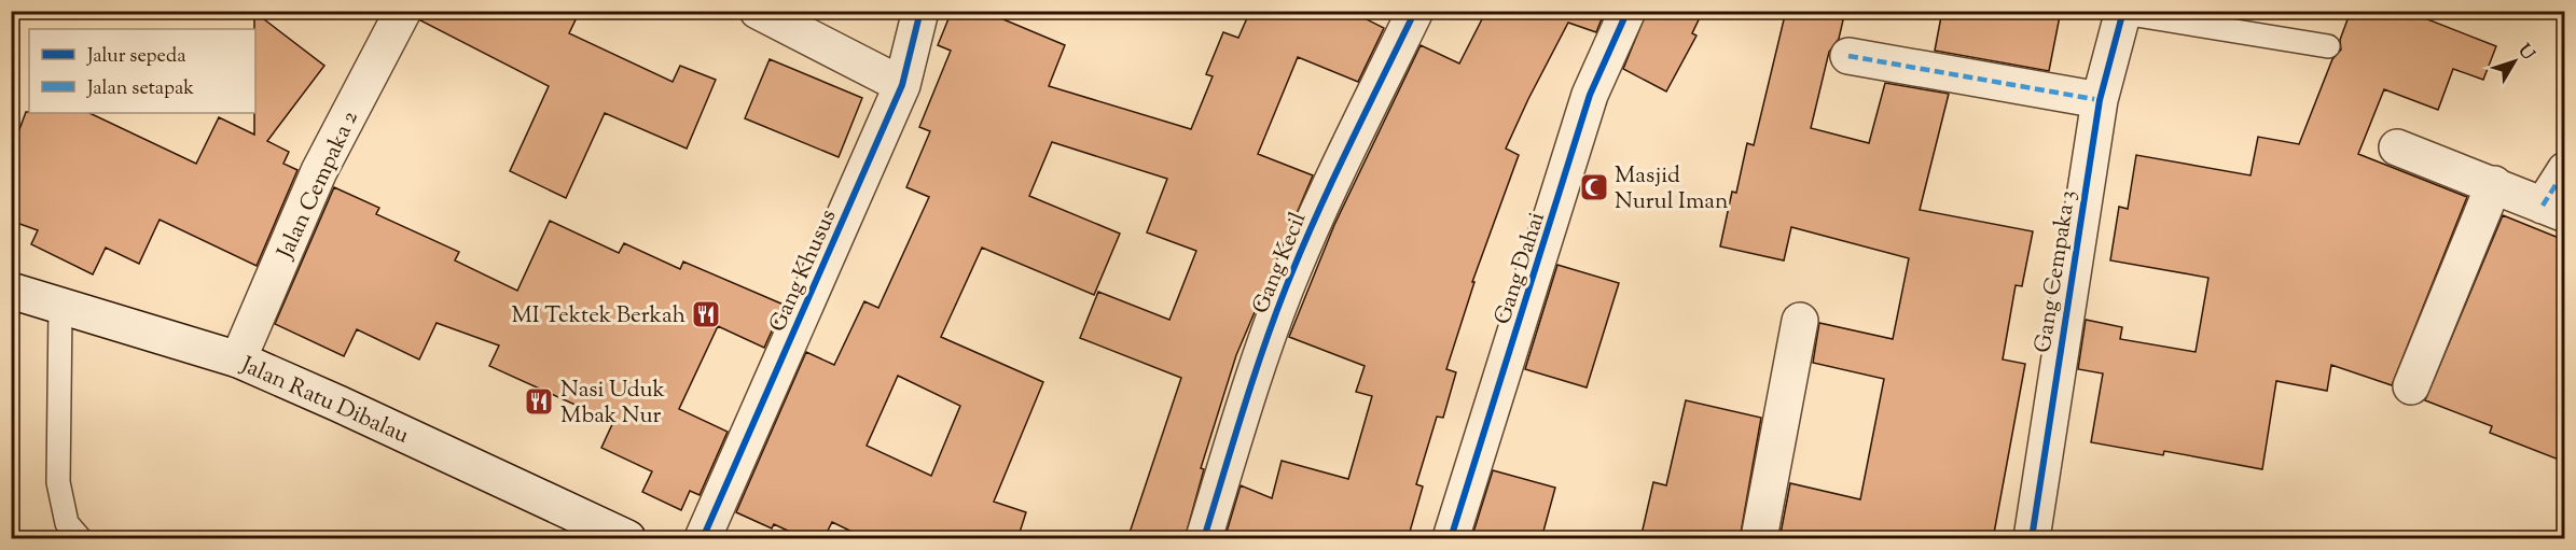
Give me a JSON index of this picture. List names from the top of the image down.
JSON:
{
  "streets": {
    "street": [
      "Jalan Cempaka 2",
      "Gang Kecil",
      "Gang Dahai",
      "Gang Khusus",
      "Gang Cempaka 3",
      "Jalan Ratu Dibalau"
    ]
  },
  "crossings": [
    ["Jalan Cempaka 2", "Jalan Ratu Dibalau"]
  ],
  "places": {
    "mosque": ["Masjid Nurul Iman"],
    "restaurant": ["MI Tektek Berkah", "Nasi Uduk Mbak Nur"]
  },
  "legend": ["Jalur sepeda", "Jalan setapak"],
  "north": "top right"
}
